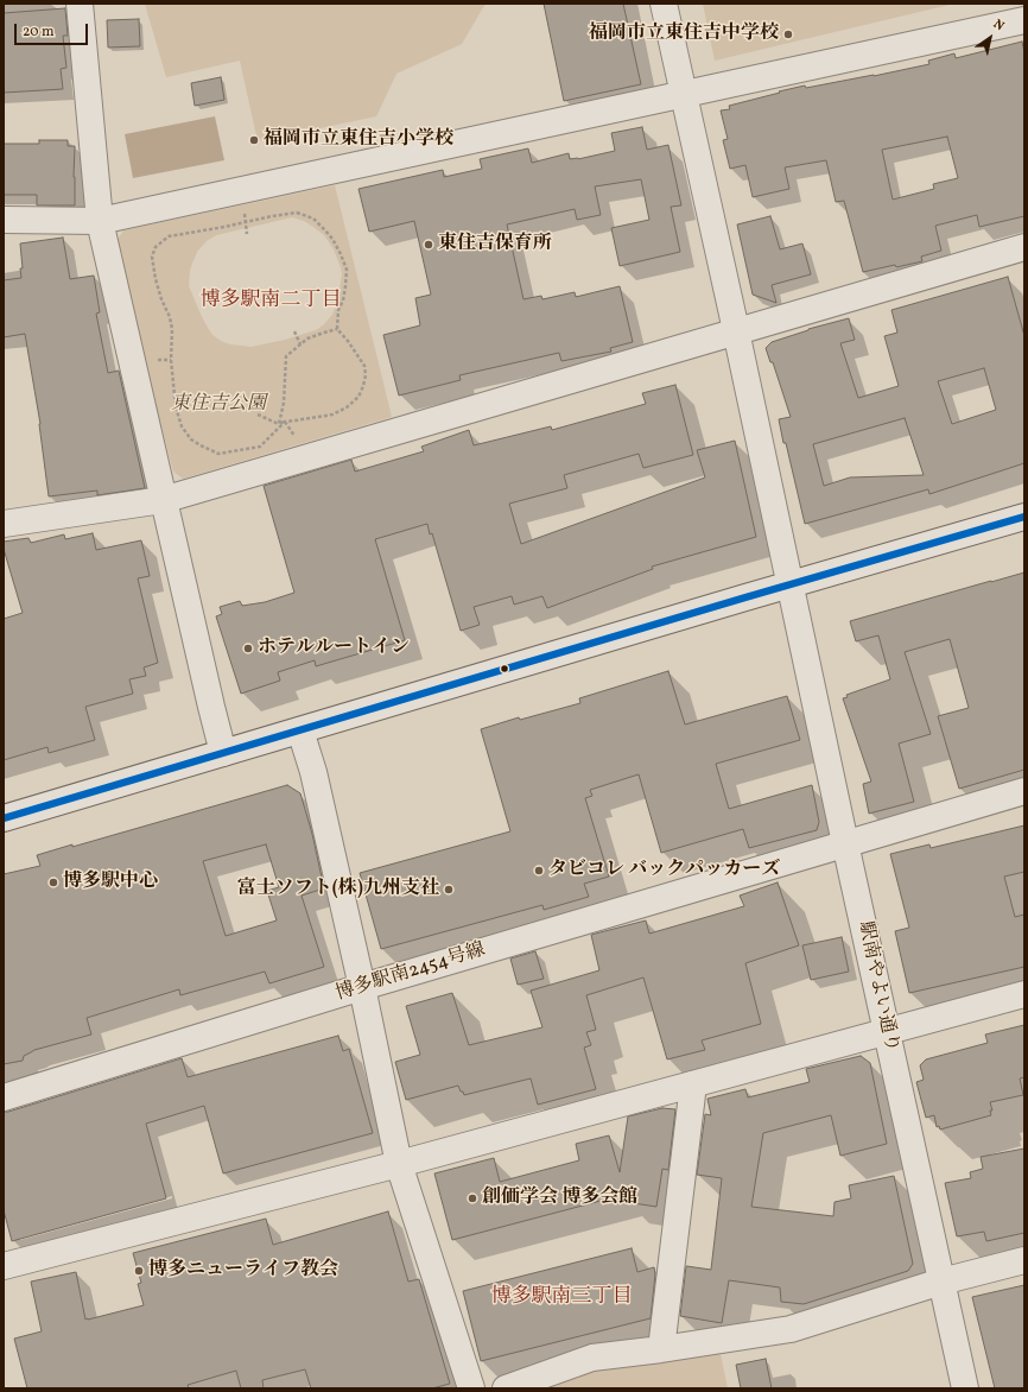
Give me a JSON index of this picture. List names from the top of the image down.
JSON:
{
  "streets": {
    "street": ["博多駅南2454号線", "駅南やよい通り"]
  },
  "crossings": [
    ["博多駅南2454号線", "駅南やよい通り"]
  ],
  "districts": ["博多駅南二丁目", "博多駅南三丁目"],
  "parks": ["東住吉公園"],
  "places": [
    "福岡市立東住吉中学校",
    "福岡市立東住吉小学校",
    "東住吉保育所",
    "ホテルルートイン",
    "タビコレ バックパッカーズ",
    "博多駅中心",
    "富士ソフト(株)九州支社",
    "創価学会 博多会館",
    "博多ニューライフ教会"
  ],
  "scale_bar": "20 m",
  "north": "top right"
}
